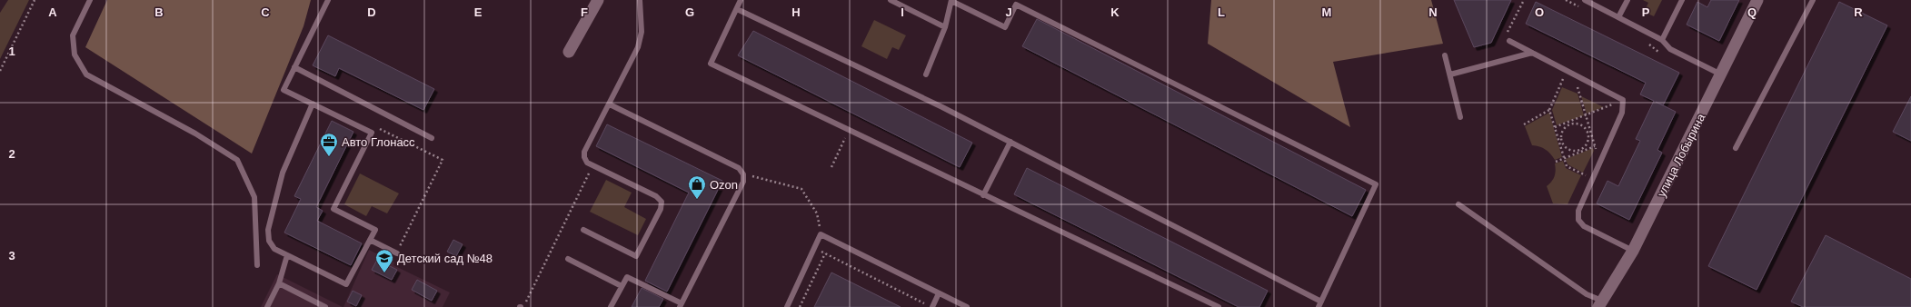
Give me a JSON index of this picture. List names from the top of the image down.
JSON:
{
  "streets": {
    "street": ["улица Лобырина"]
  },
  "places": {
    "office": ["Авто Глонасс"],
    "shop": ["Ozon"],
    "school or university": ["Детский сад №48"]
  },
  "grid": {
    "columns": [
      "A",
      "B",
      "C",
      "D",
      "E",
      "F",
      "G",
      "H",
      "I",
      "J",
      "K",
      "L",
      "M",
      "N",
      "O",
      "P",
      "Q",
      "R"
    ],
    "rows": ["1", "2", "3"]
  }
}
